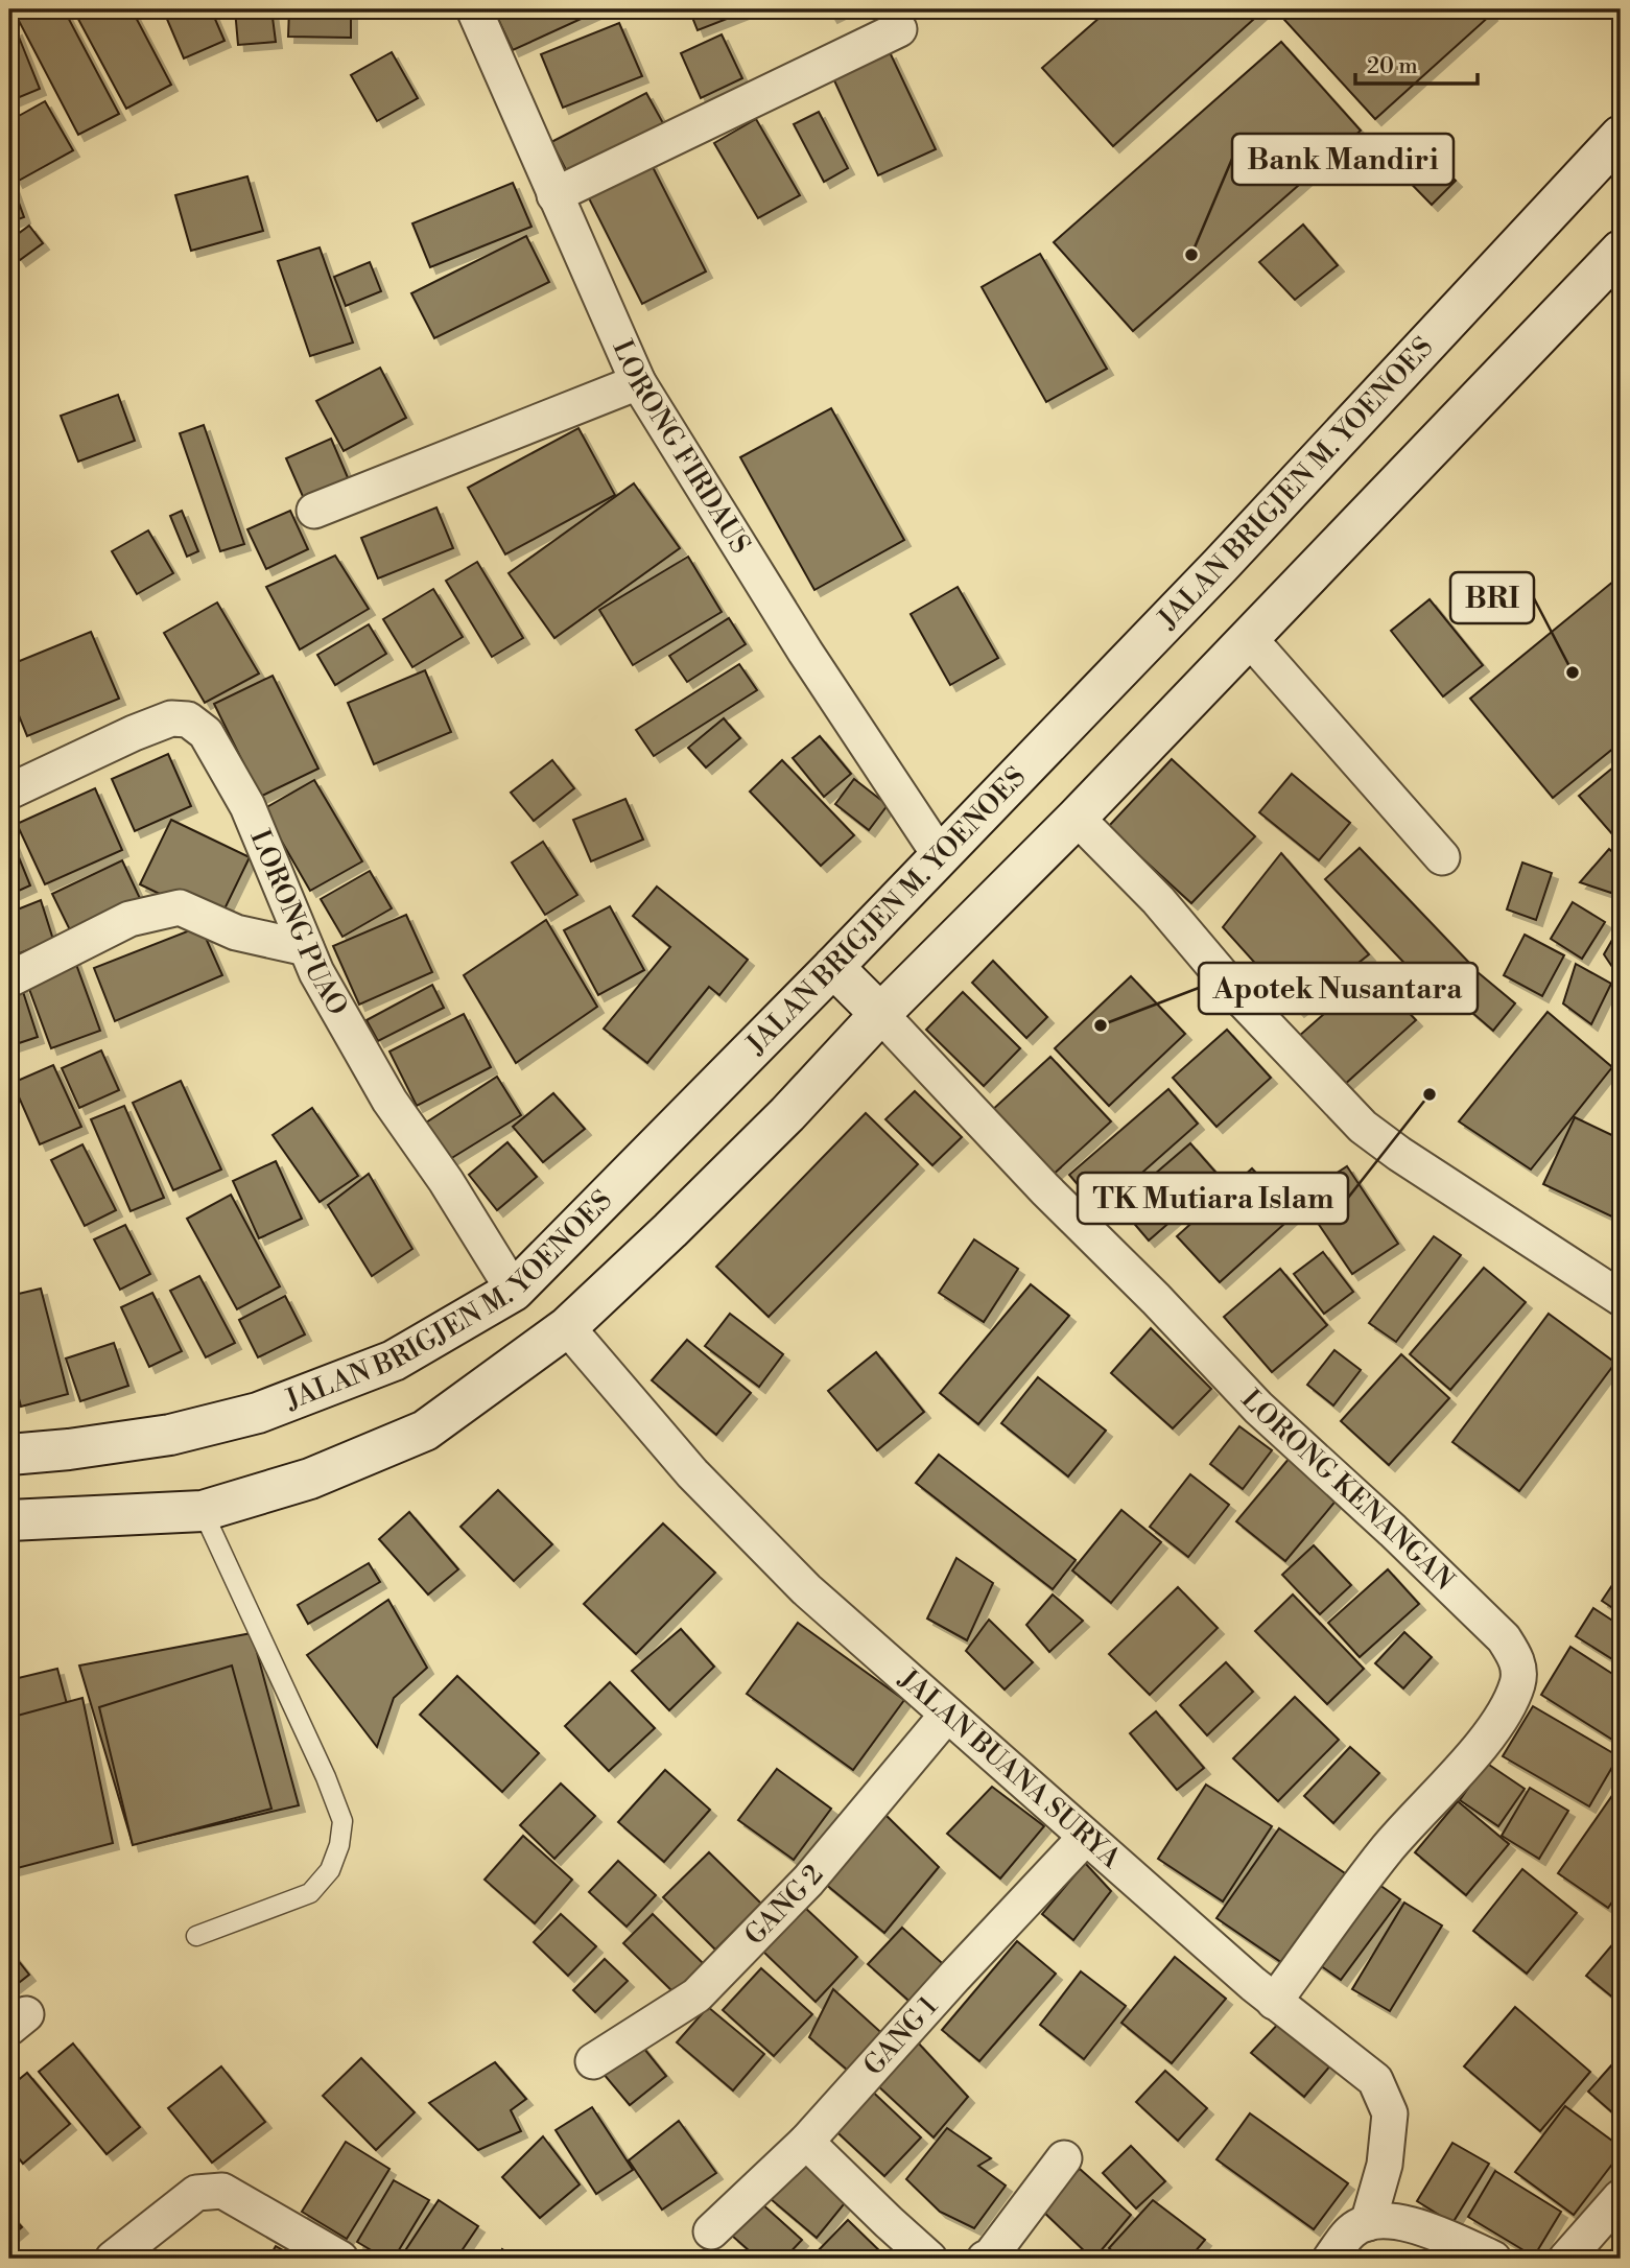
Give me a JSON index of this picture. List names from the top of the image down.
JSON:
{
  "streets": {
    "main road": ["JALAN BRIGJEN M. YOENOES"],
    "street": [
      "LORONG FIRDAUS",
      "LORONG PUAO",
      "LORONG KENANGAN",
      "JALAN BUANA SURYA",
      "GANG 2",
      "GANG 1"
    ]
  },
  "crossings": [
    ["LORONG FIRDAUS", "JALAN BRIGJEN M. YOENOES"],
    ["JALAN BRIGJEN M. YOENOES", "LORONG PUAO"],
    ["LORONG KENANGAN", "JALAN BUANA SURYA"],
    ["JALAN BUANA SURYA", "GANG 2"],
    ["JALAN BUANA SURYA", "GANG 1"]
  ],
  "places": [
    "Bank Mandiri",
    "BRI",
    "Apotek Nusantara",
    "TK Mutiara Islam"
  ],
  "scale_bar": "20 m"
}
